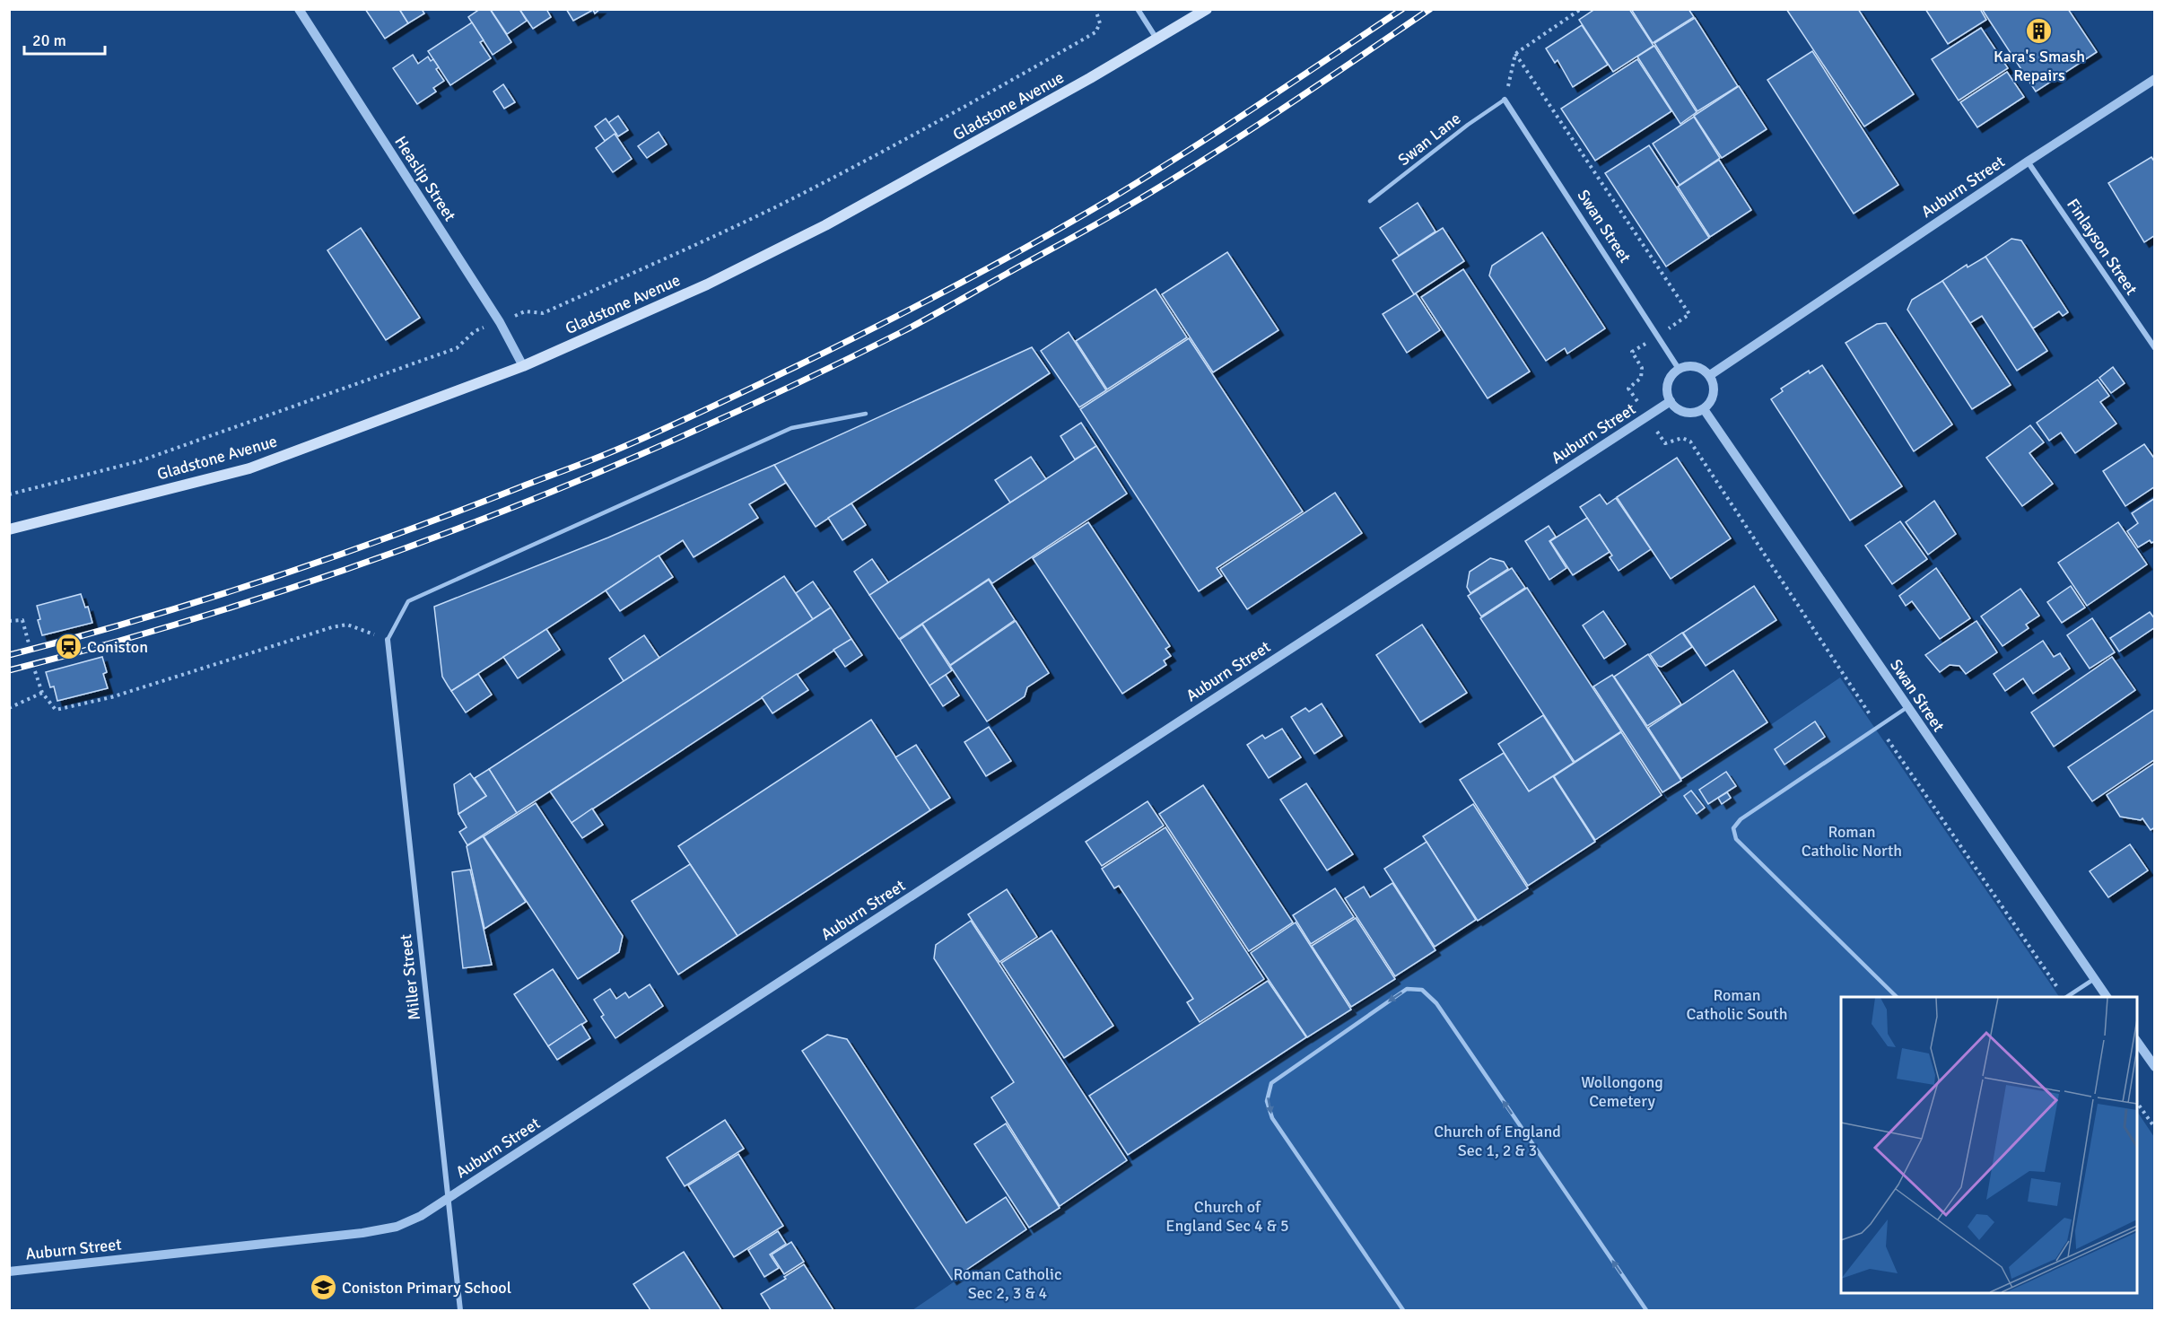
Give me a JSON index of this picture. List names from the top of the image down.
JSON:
{
  "streets": {
    "main road": ["Gladstone Avenue"],
    "street": [
      "Heaslip Street",
      "Auburn Street",
      "Swan Street",
      "Finlayson Street",
      "Miller Street"
    ],
    "lane": ["Swan Lane"]
  },
  "crossings": [
    ["Gladstone Avenue", "Heaslip Street"],
    ["Swan Lane", "Swan Street"],
    ["Auburn Street", "Swan Street"],
    ["Auburn Street", "Finlayson Street"],
    ["Auburn Street", "Miller Street"]
  ],
  "parks": [
    "Roman Catholic North",
    "Roman Catholic South",
    "Wollongong Cemetery",
    "Church of England Sec 1, 2 & 3",
    "Church of England Sec 4 & 5",
    "Roman Catholic Sec 2, 3 & 4"
  ],
  "places": {
    "building": ["Kara's Smash Repairs"],
    "station": ["Coniston"],
    "school or university": ["Coniston Primary School"]
  },
  "scale_bar": "20 m"
}
